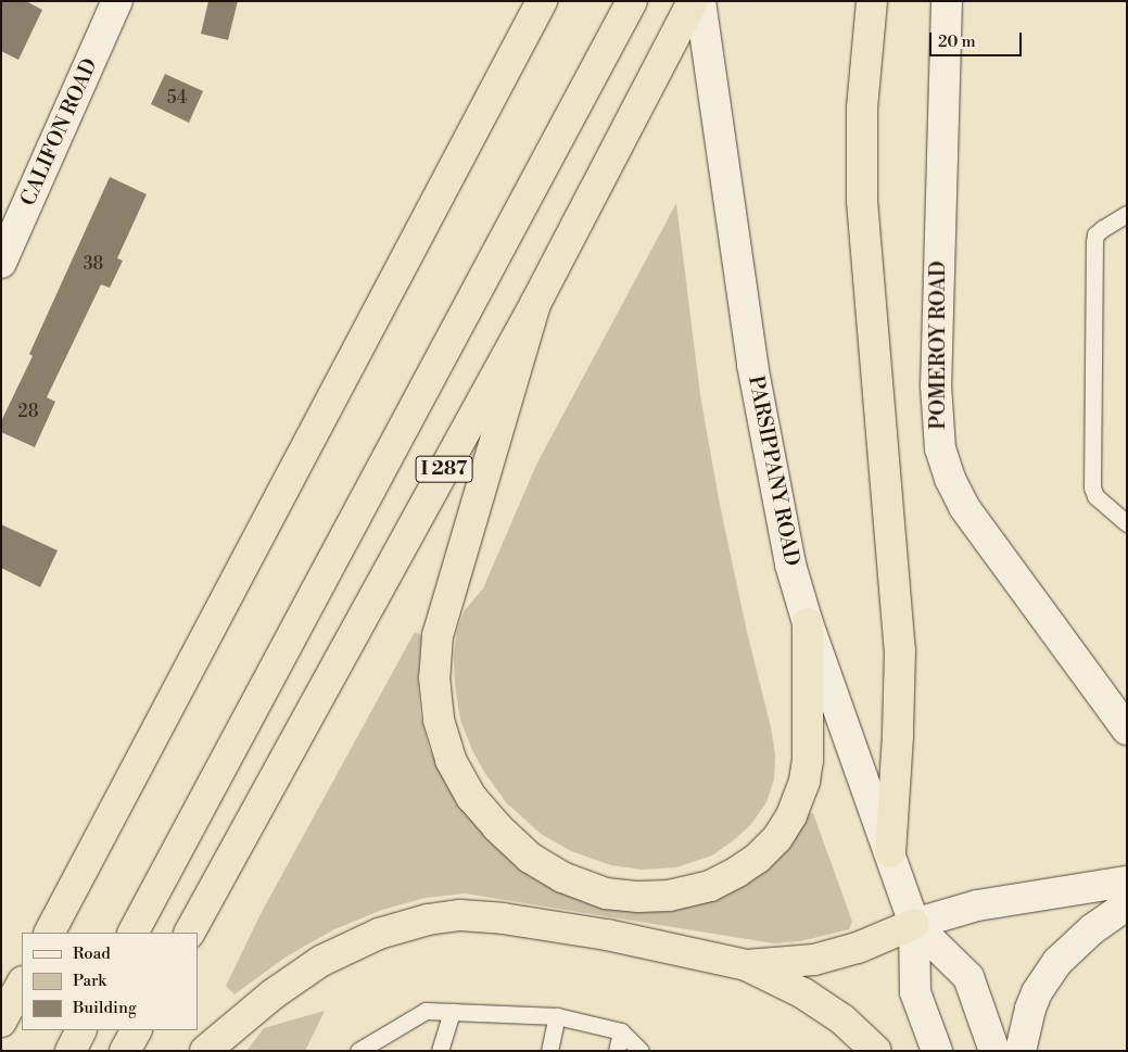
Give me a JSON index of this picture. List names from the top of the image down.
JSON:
{
  "streets": {
    "highway": ["I 287"],
    "main road": ["CALIFON ROAD", "POMEROY ROAD", "PARSIPPANY ROAD"]
  },
  "house_numbers": ["54", "38", "28"],
  "legend": ["Road", "Park", "Building"],
  "scale_bar": "20 m"
}
